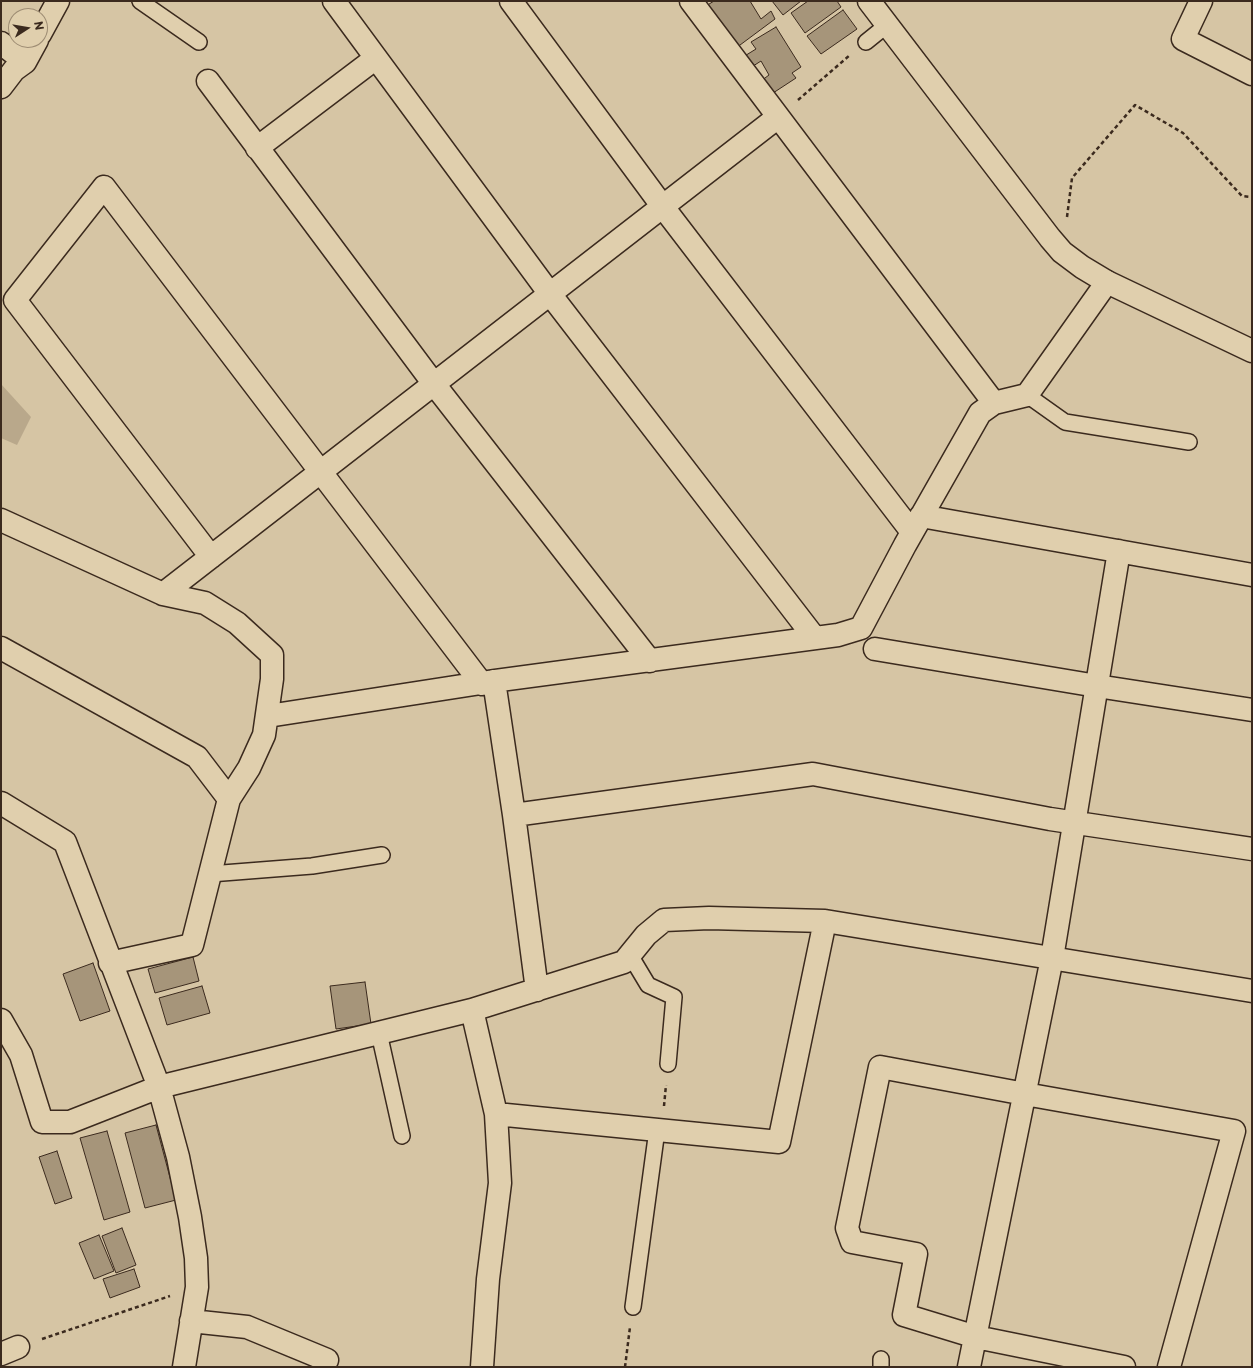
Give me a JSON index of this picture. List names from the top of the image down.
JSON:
{
  "north": "right"
}
